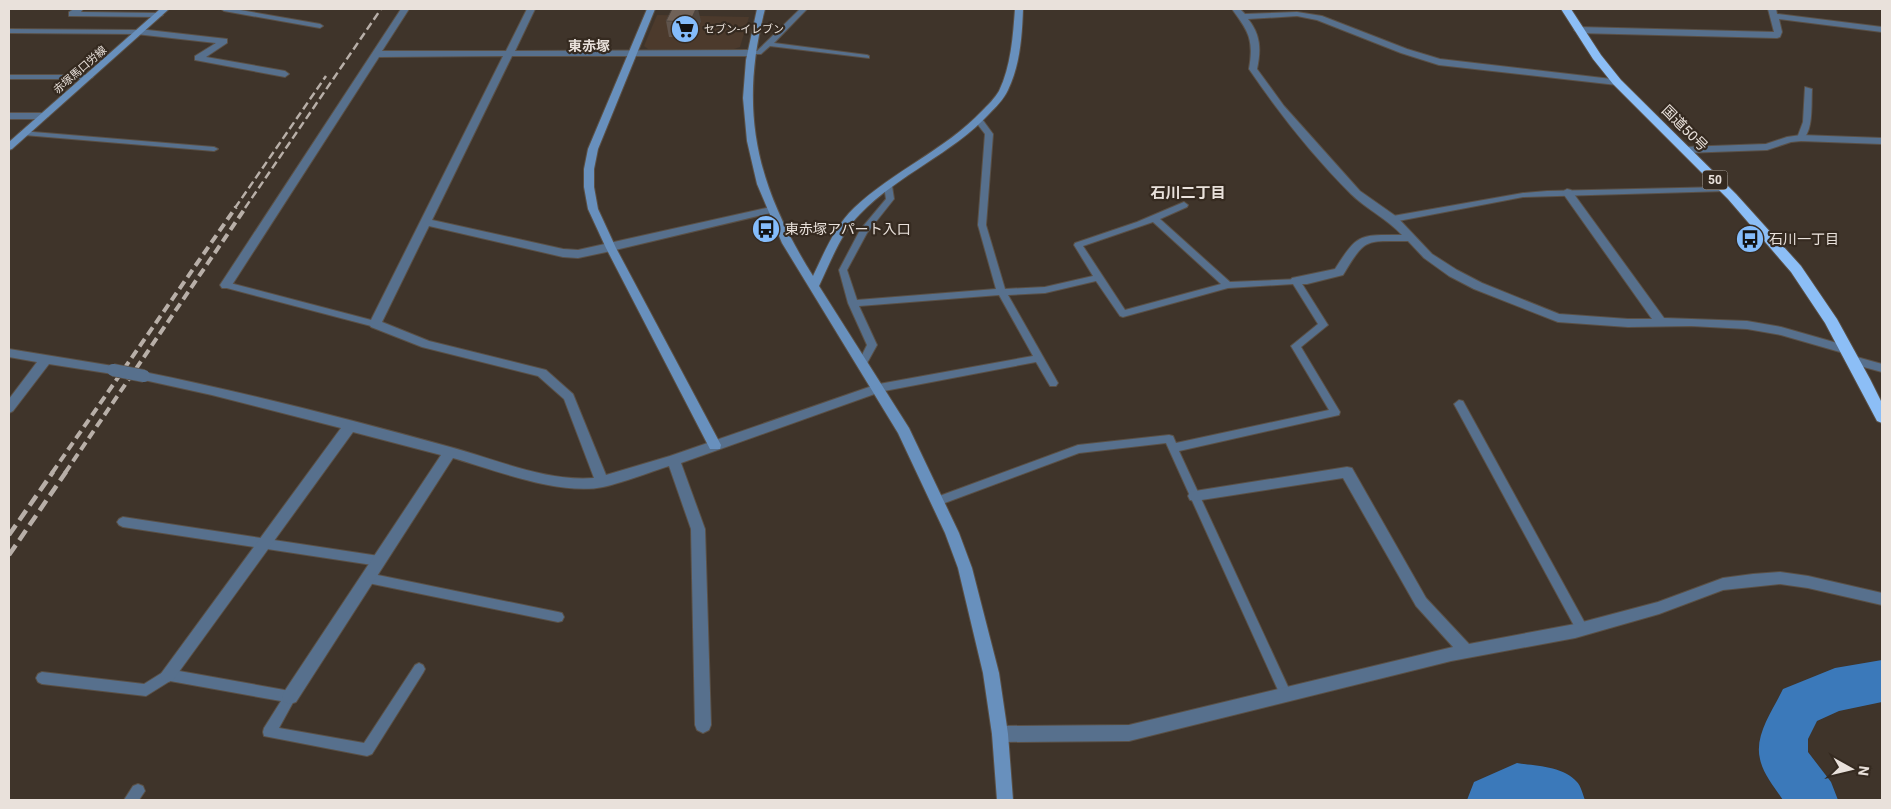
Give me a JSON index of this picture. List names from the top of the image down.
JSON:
{
  "streets": {
    "highway": ["国道50号", "50"],
    "street": ["赤塚馬口労線"]
  },
  "districts": ["東赤塚", "石川二丁目"],
  "places": {
    "supermarket": ["セブン-イレブン"],
    "bus stop": ["東赤塚アパート入口", "石川一丁目"]
  },
  "north": "right"
}
